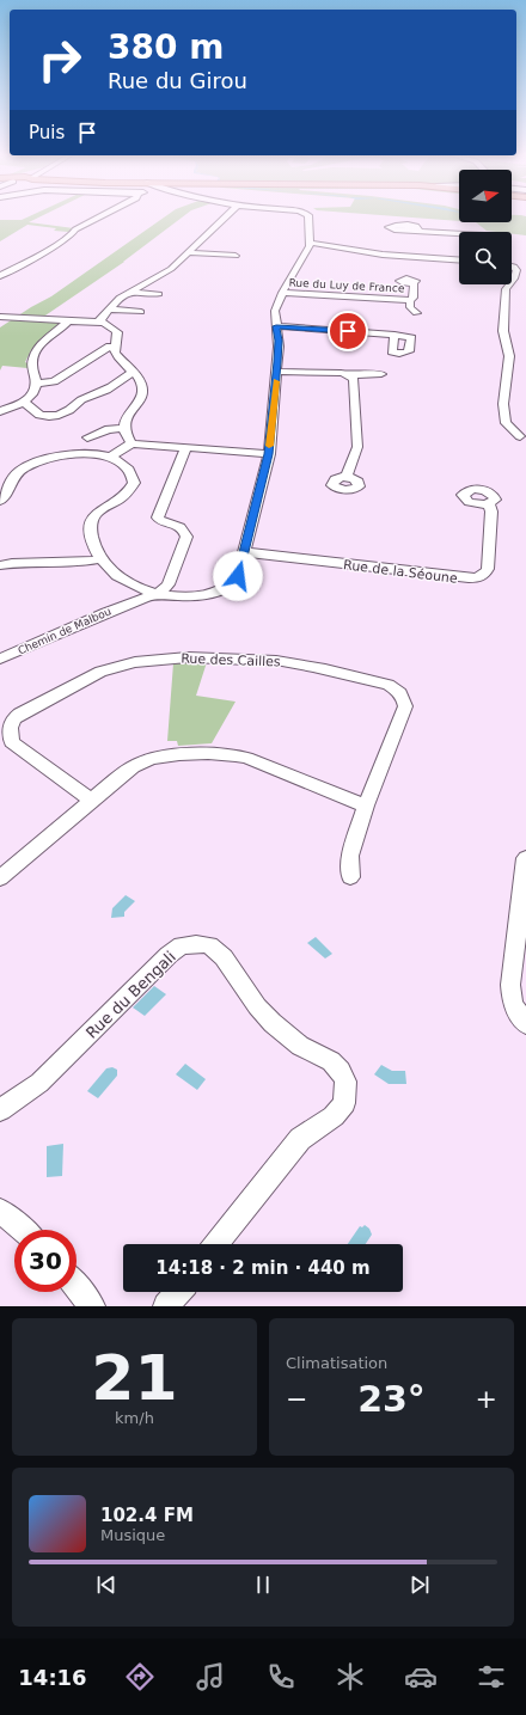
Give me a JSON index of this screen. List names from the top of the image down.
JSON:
{
  "streets": {
    "street": [
      "Rue du Luy de France",
      "Rue de la Séoune",
      "Chemin de Malbou",
      "Rue des Cailles",
      "Rue du Bengali"
    ]
  },
  "crossings": [
    ["Rue du Luy de France", "Chemin de Malbou"],
    ["Rue de la Séoune", "Chemin de Malbou"]
  ],
  "north": "right",
  "page": {
    "turn": ["380 m", "Rue du Girou"],
    "then": "Puis",
    "limit": "30",
    "trip": "14:18 · 2 min · 440 m",
    "tile": [
      ["21", "km/h"],
      "Climatisation"
    ],
    "heat": ["−", "23°", "+"],
    "song": ["102.4 FM", "Musique"],
    "tabs": "14:16"
  }
}
